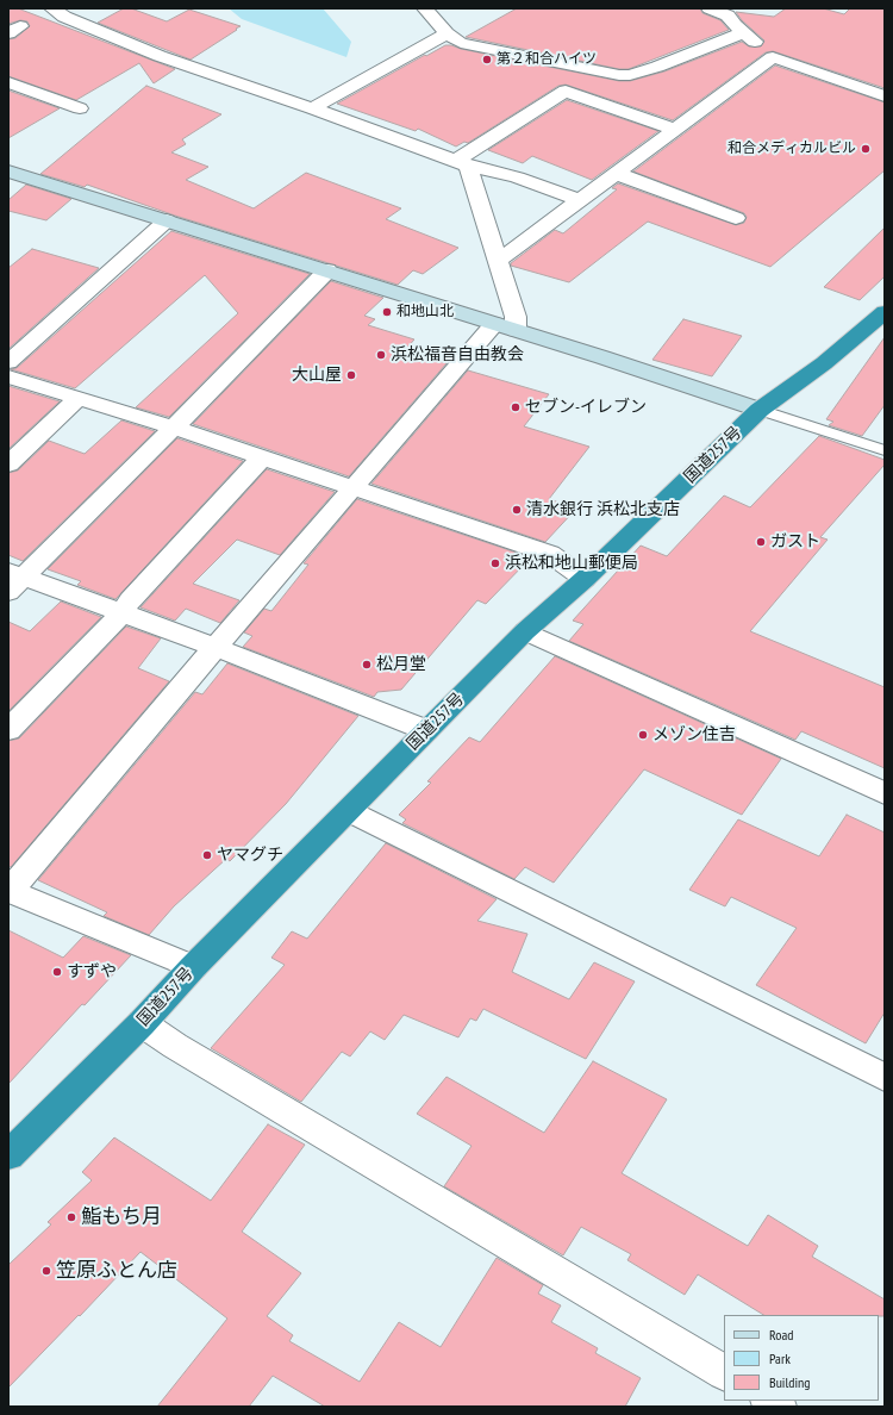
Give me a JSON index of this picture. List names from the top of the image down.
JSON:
{
  "streets": {
    "highway": ["国道257号"]
  },
  "places": [
    "第２和合ハイツ",
    "和合メディカルビル",
    "和地山北",
    "浜松福音自由教会",
    "大山屋",
    "セブン-イレブン",
    "清水銀行 浜松北支店",
    "ガスト",
    "浜松和地山郵便局",
    "松月堂",
    "メゾン住吉",
    "ヤマグチ",
    "すずや",
    "鮨もち月",
    "笠原ふとん店"
  ],
  "legend": ["Road", "Park", "Building"]
}
